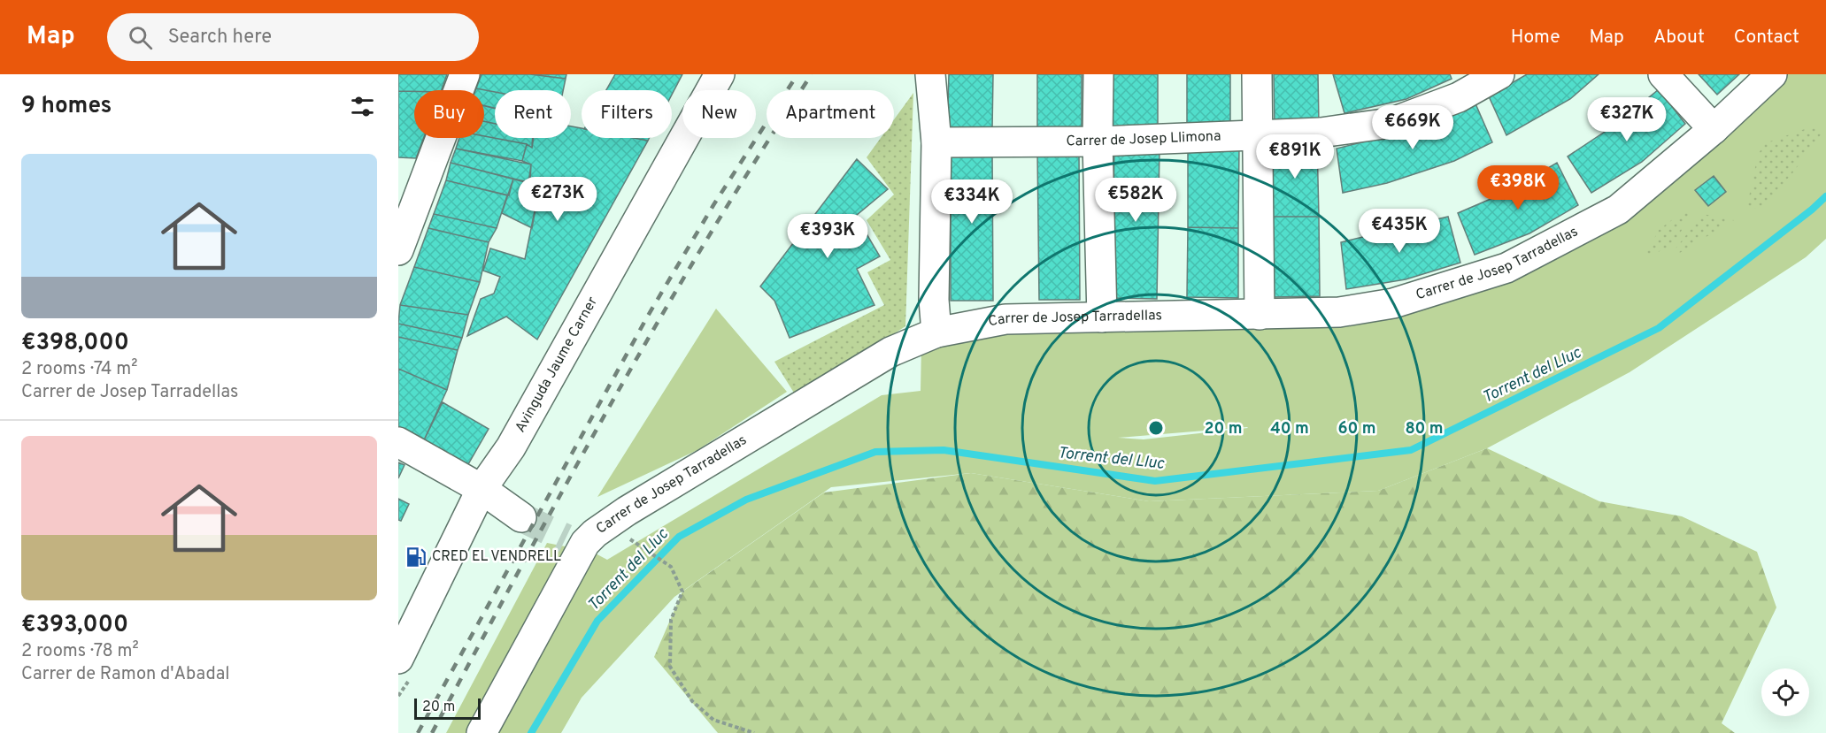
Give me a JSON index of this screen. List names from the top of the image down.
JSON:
{
  "streets": {
    "street": ["Carrer de Josep Llimona", "Carrer de Josep Tarradellas", "Avinguda Jaume Carner"]
  },
  "water": ["Torrent del Lluc"],
  "places": {
    "fuel station": ["CRED EL VENDRELL"]
  },
  "scale_bar": "20 m",
  "page": {
    "header": "Map",
    "search": "Search here",
    "nav": [
      "Home",
      "Map",
      "About",
      "Contact"
    ],
    "heading": "9 homes",
    "chip": [
      "Buy",
      "Rent",
      "Filters",
      "New",
      "Apartment"
    ],
    "price": [
      "€327K",
      "€669K",
      "€891K",
      "€398K",
      "€273K",
      "€582K",
      "€334K",
      "€435K",
      "€393K"
    ],
    "list": [
      {
        "name": "€398,000",
        "note": "2 rooms · 74 m² · Carrer de Josep Tarradellas"
      },
      {
        "name": "€393,000",
        "note": "2 rooms · 78 m² · Carrer de Ramon d'Abadal"
      }
    ],
    "scale": "20 m"
  },
  "rings": [
    "20 m",
    "40 m",
    "60 m",
    "80 m"
  ]
}
